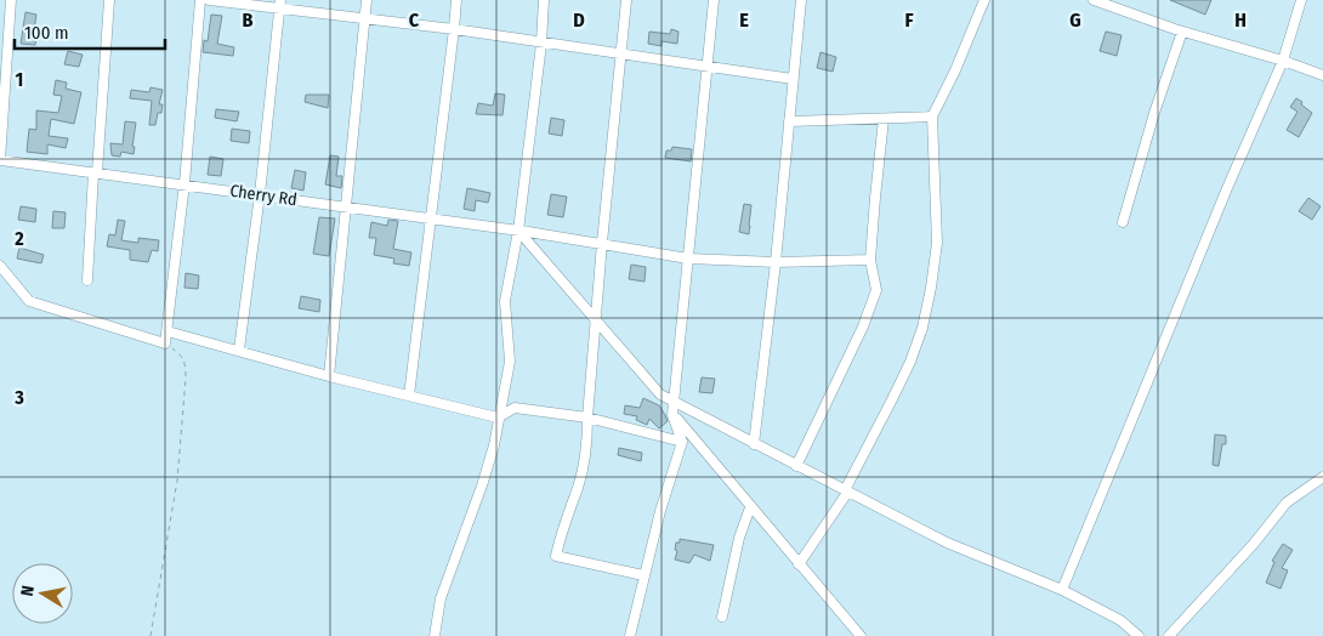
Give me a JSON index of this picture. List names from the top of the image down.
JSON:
{
  "streets": {
    "street": ["Cherry Rd"]
  },
  "scale_bar": "100 m",
  "north": "left",
  "grid": {
    "columns": [
      "B",
      "C",
      "D",
      "E",
      "F",
      "G",
      "H"
    ],
    "rows": ["1", "2", "3"]
  }
}
